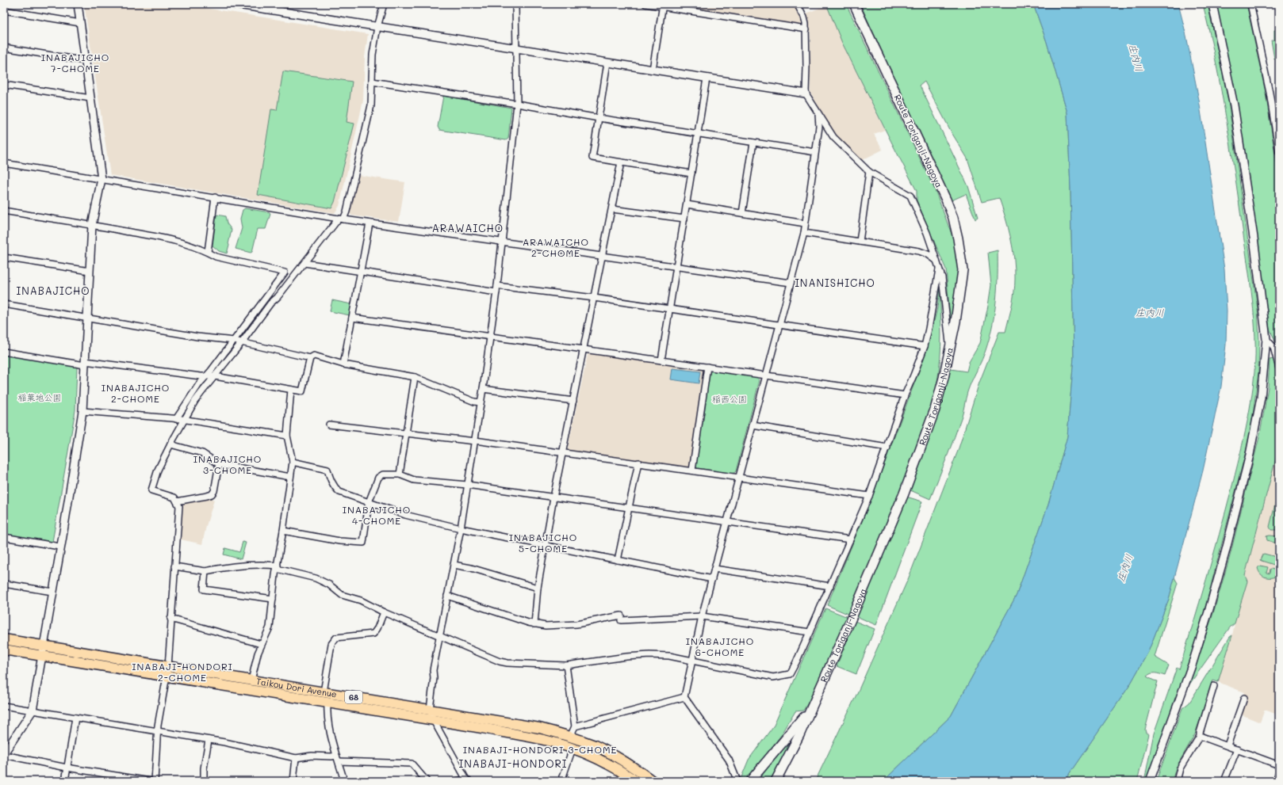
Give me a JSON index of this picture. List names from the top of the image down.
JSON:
{
  "streets": {
    "main road": ["Route Toriganji-Nagoya", "Taikou Dori Avenue", "68"]
  },
  "districts": [
    "INABAJICHO 7-CHOME",
    "ARAWAICHO",
    "ARAWAICHO 2-CHOME",
    "INANISHICHO",
    "INABAJICHO",
    "INABAJICHO 2-CHOME",
    "INABAJICHO 3-CHOME",
    "INABAJICHO 4-CHOME",
    "INABAJICHO 5-CHOME",
    "INABAJICHO 6-CHOME",
    "INABAJI-HONDORI 2-CHOME",
    "INABAJI-HONDORI 3-CHOME",
    "INABAJI-HONDORI"
  ],
  "water": ["庄内川"],
  "parks": ["稲葉地公園", "稲西公園"]
}
